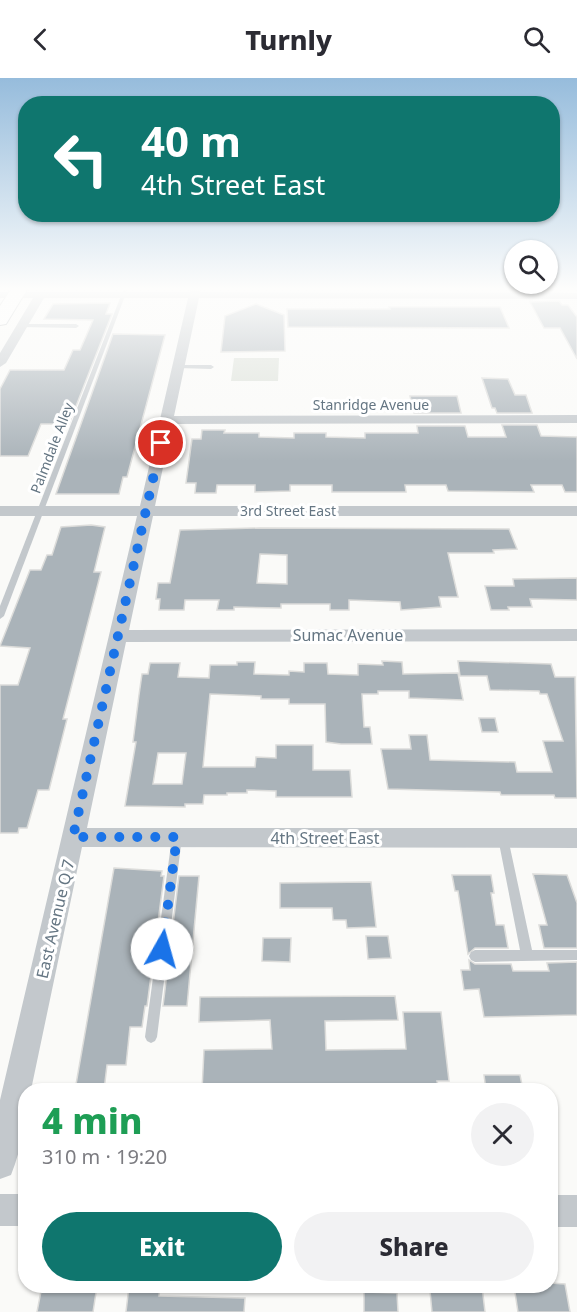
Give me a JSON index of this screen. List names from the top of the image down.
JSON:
{
  "streets": {
    "street": [
      "Stanridge Avenue",
      "3rd Street East",
      "Sumac Avenue",
      "4th Street East",
      "East Avenue Q 7"
    ],
    "lane": ["Palmdale Alley"]
  },
  "crossings": [
    ["Stanridge Avenue", "East Avenue Q 7"],
    ["Palmdale Alley", "3rd Street East"],
    ["3rd Street East", "East Avenue Q 7"],
    ["Sumac Avenue", "East Avenue Q 7"],
    ["4th Street East", "East Avenue Q 7"]
  ],
  "page": {
    "header": "Turnly",
    "turn": ["40 m", "4th Street East"],
    "heading": ["4 min", "310 m · 19:20"],
    "buttons": ["Exit", "Share"]
  }
}
